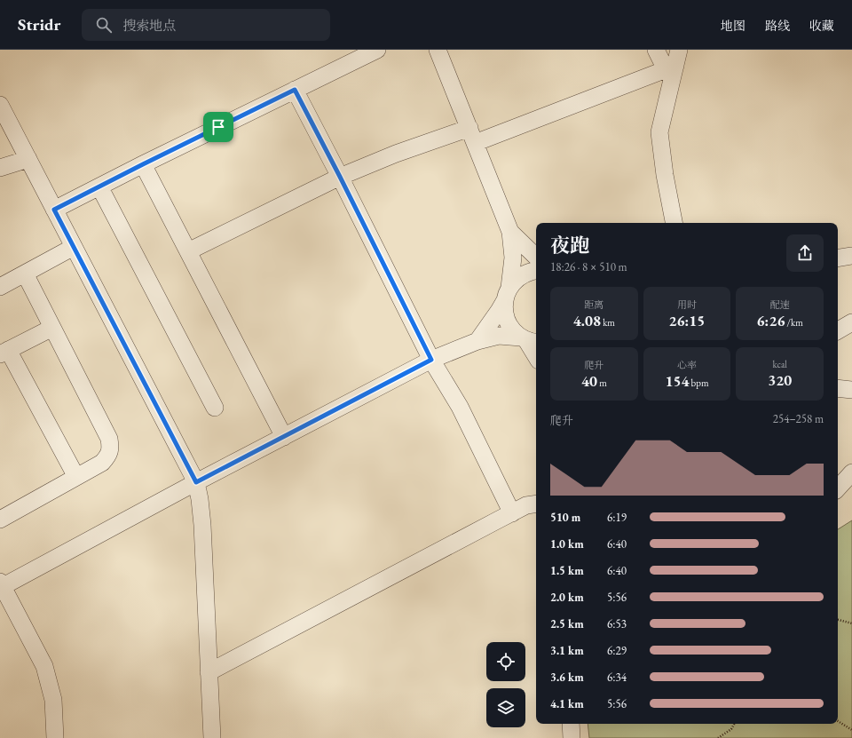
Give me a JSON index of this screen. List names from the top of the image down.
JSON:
{
  "page": {
    "header": "Stridr",
    "search": "搜索地点",
    "nav": ["地图", "路线", "收藏"],
    "heading": ["夜跑", "18:26 · 8 × 510 m"],
    "stats": [
      ["距离", "4.08 km"],
      ["用时", "26:15"],
      ["配速", "6:26 /km"],
      ["爬升", "40 m"],
      ["心率", "154 bpm"],
      ["kcal", "320"]
    ],
    "chart": ["爬升", "254–258 m"],
    "list": [
      {
        "name": "510 m",
        "note": "6:19"
      },
      {
        "name": "1.0 km",
        "note": "6:40"
      },
      {
        "name": "1.5 km",
        "note": "6:40"
      },
      {
        "name": "2.0 km",
        "note": "5:56"
      },
      {
        "name": "2.5 km",
        "note": "6:53"
      },
      {
        "name": "3.1 km",
        "note": "6:29"
      },
      {
        "name": "3.6 km",
        "note": "6:34"
      },
      {
        "name": "4.1 km",
        "note": "5:56"
      }
    ]
  }
}
